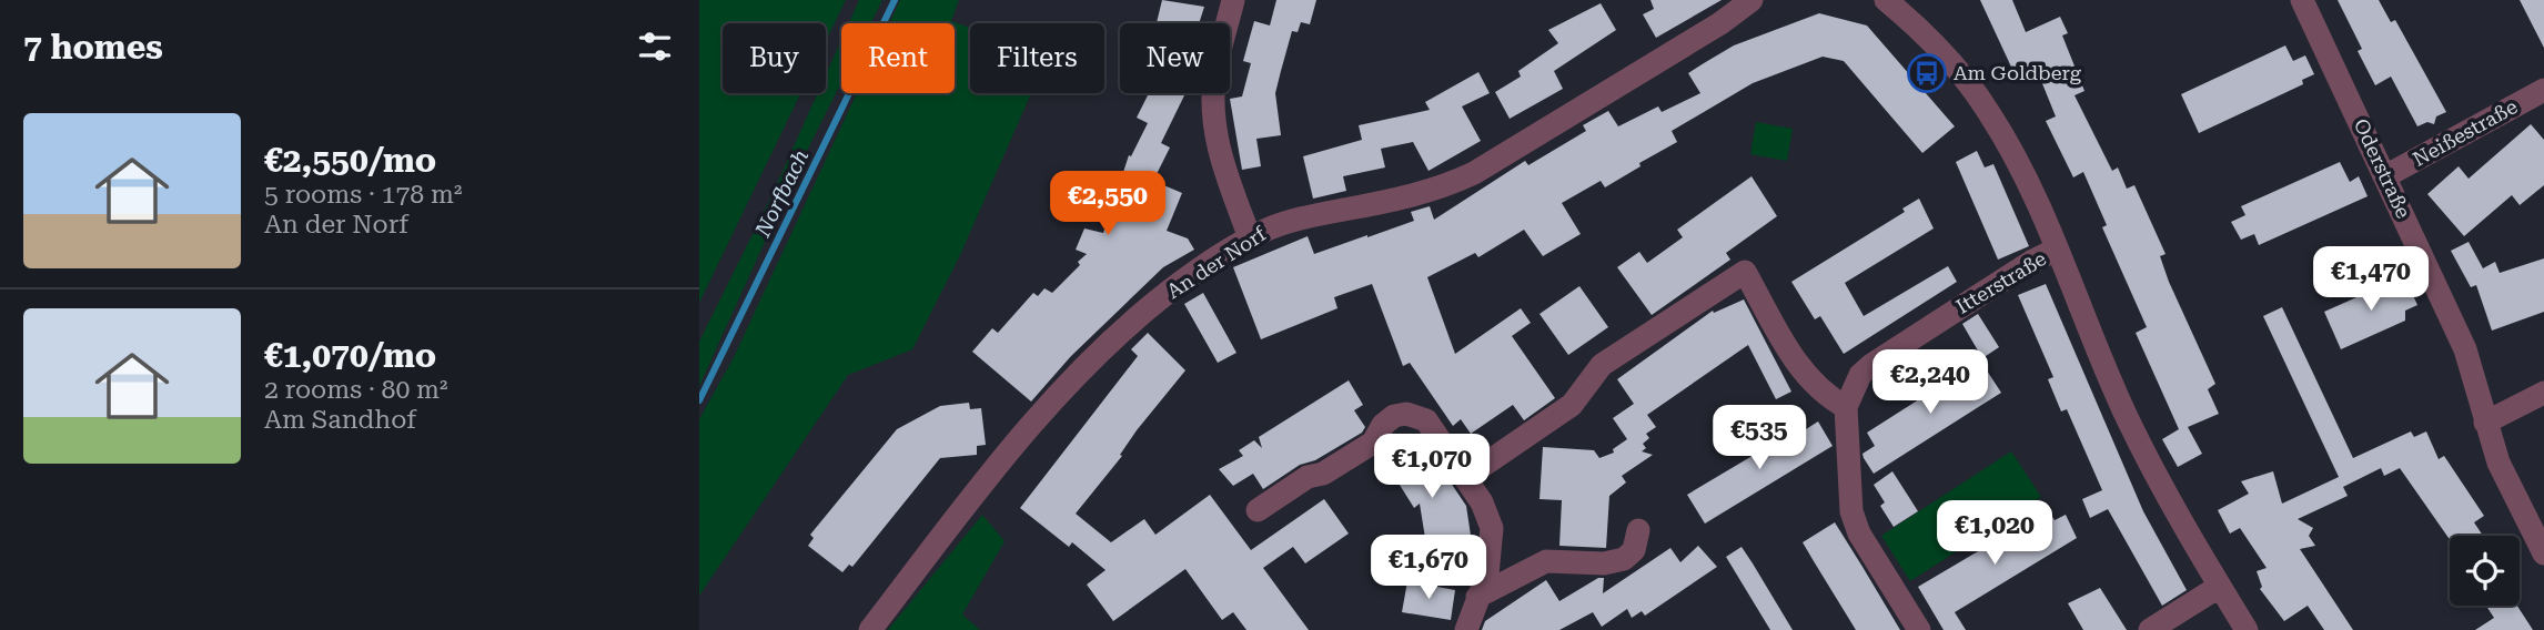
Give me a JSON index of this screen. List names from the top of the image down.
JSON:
{
  "streets": {
    "street": [
      "Neißestraße",
      "Oderstraße",
      "An der Norf",
      "Itterstraße"
    ]
  },
  "crossings": [
    ["Neißestraße", "Oderstraße"]
  ],
  "water": ["Norfbach"],
  "places": {
    "bus stop": ["Am Goldberg"]
  },
  "page": {
    "heading": "7 homes",
    "chip": [
      "Buy",
      "Rent",
      "Filters",
      "New"
    ],
    "list": [
      {
        "name": "€2,550/mo",
        "note": "5 rooms · 178 m² · An der Norf"
      },
      {
        "name": "€1,070/mo",
        "note": "2 rooms · 80 m² · Am Sandhof"
      }
    ],
    "price": [
      "€2,550",
      "€1,470",
      "€2,240",
      "€535",
      "€1,070",
      "€1,020",
      "€1,670"
    ]
  }
}
